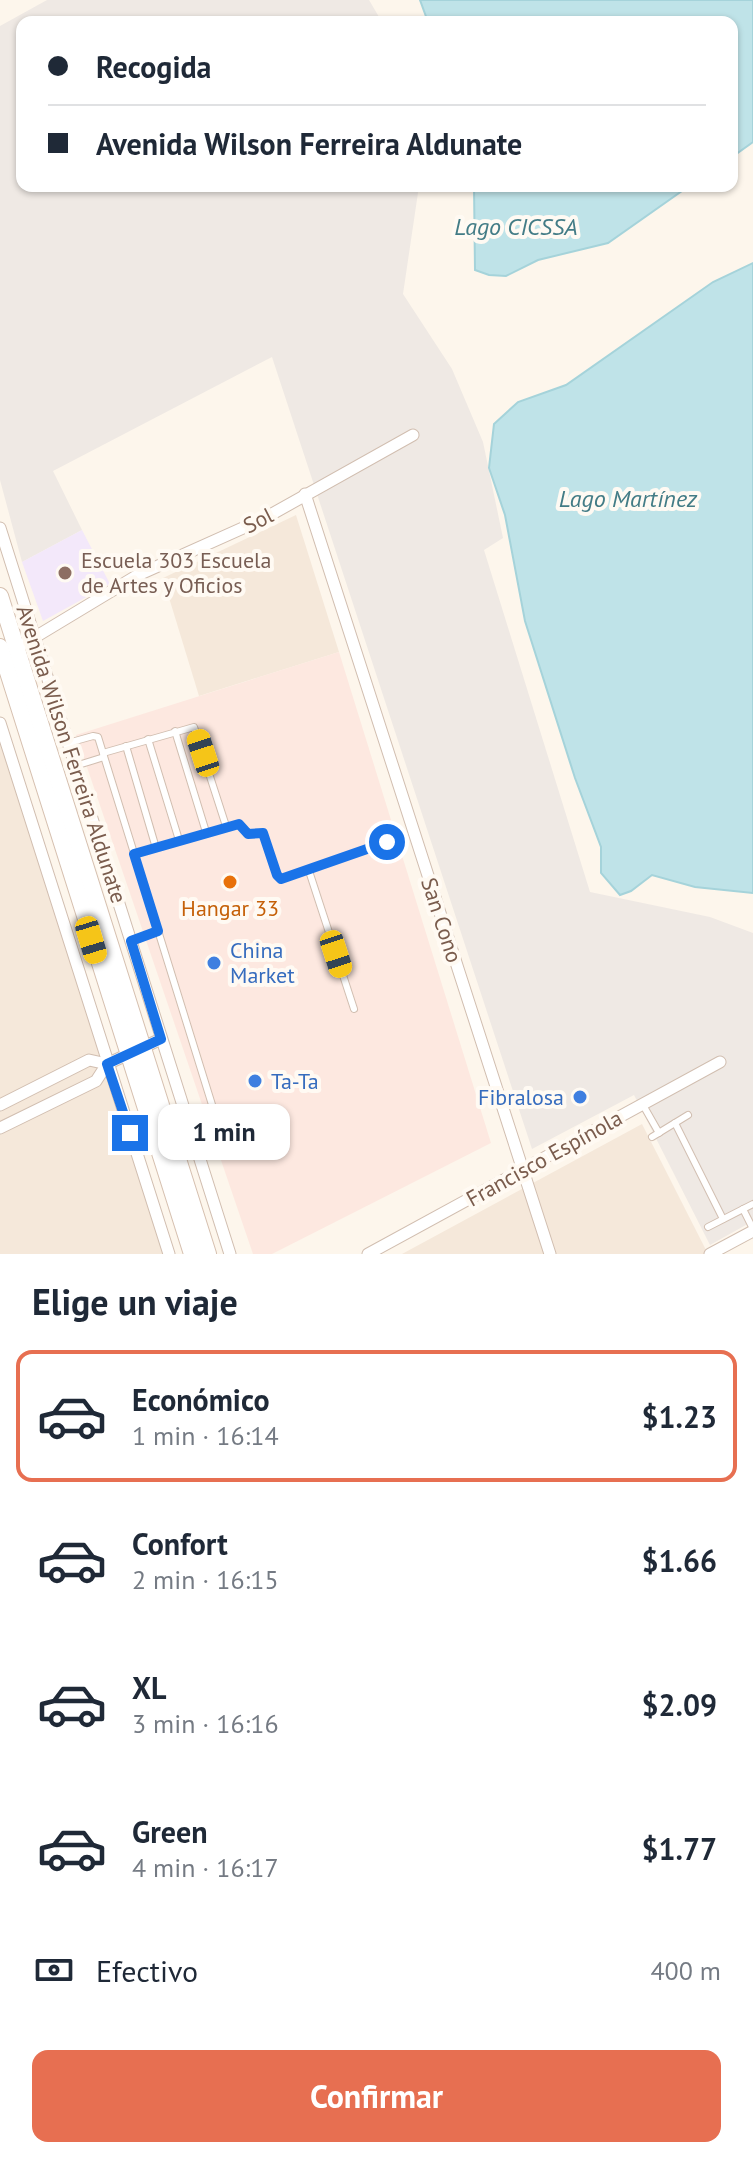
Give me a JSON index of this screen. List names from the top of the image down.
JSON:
{
  "streets": {
    "main road": ["Avenida Wilson Ferreira Aldunate"],
    "street": ["Sol", "San Cono", "Francisco Espínola"]
  },
  "crossings": [
    ["Sol", "Avenida Wilson Ferreira Aldunate"],
    ["Sol", "San Cono"],
    ["San Cono", "Francisco Espínola"]
  ],
  "water": ["Lago CICSSA", "Lago Martínez"],
  "places": [
    "Escuela 303 Escuela de Artes y Oficios",
    "Hangar 33",
    "China Market",
    "Ta-Ta",
    "Fibralosa"
  ],
  "page": {
    "banner": ["Recogida", "Avenida Wilson Ferreira Aldunate"],
    "bubble": "1 min",
    "heading": "Elige un viaje",
    "list": [
      {
        "name": "Económico",
        "note": "1 min · 16:14",
        "value": "$1.23"
      },
      {
        "name": "Confort",
        "note": "2 min · 16:15",
        "value": "$1.66"
      },
      {
        "name": "XL",
        "note": "3 min · 16:16",
        "value": "$2.09"
      },
      {
        "name": "Green",
        "note": "4 min · 16:17",
        "value": "$1.77"
      }
    ],
    "pay": ["Efectivo", "400 m"],
    "buttons": "Confirmar"
  }
}
